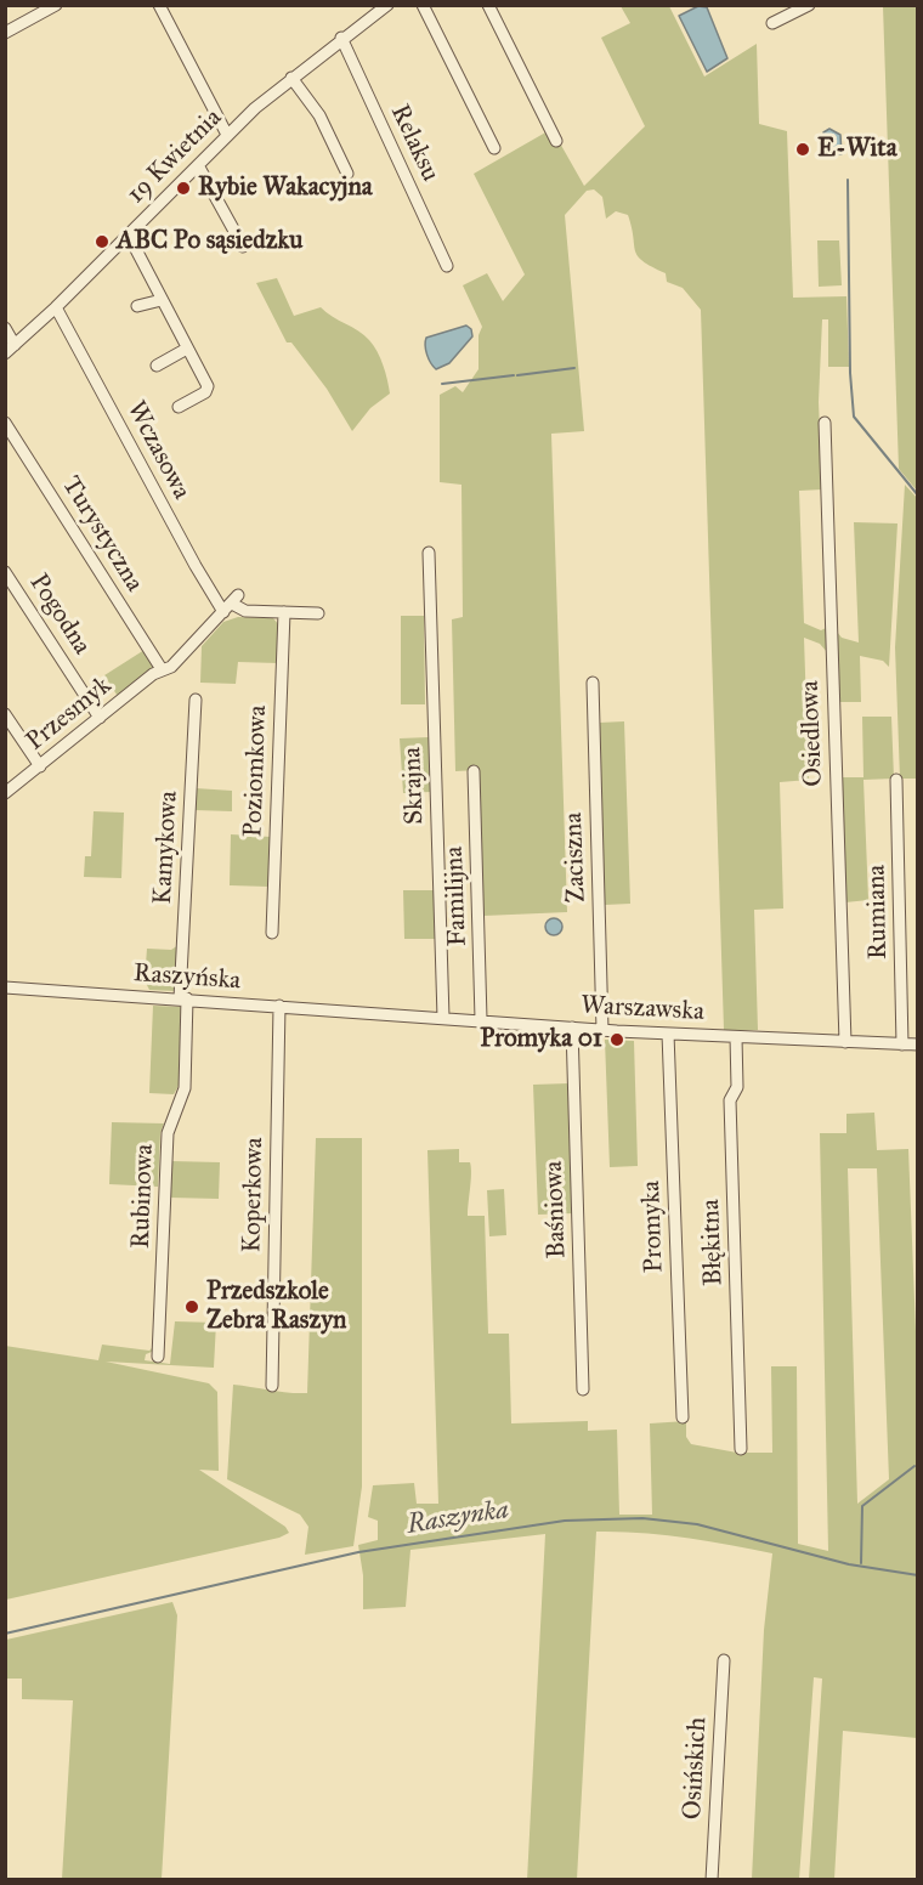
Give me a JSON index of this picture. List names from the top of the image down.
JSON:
{
  "streets": {
    "street": [
      "Relaksu",
      "19 Kwietnia",
      "Wczasowa",
      "Turystyczna",
      "Pogodna",
      "Przesmyk",
      "Osiedlowa",
      "Poziomkowa",
      "Skrajna",
      "Kamykowa",
      "Zaciszna",
      "Familijna",
      "Rumiana",
      "Raszyńska",
      "Warszawska",
      "Koperkowa",
      "Rubinowa",
      "Baśniowa",
      "Promyka",
      "Błękitna",
      "Osińskich"
    ]
  },
  "crossings": [
    ["Relaksu", "19 Kwietnia"],
    ["19 Kwietnia", "Wczasowa"],
    ["Wczasowa", "Przesmyk"],
    ["Turystyczna", "Przesmyk"],
    ["Pogodna", "Przesmyk"],
    ["Osiedlowa", "Warszawska"],
    ["Skrajna", "Warszawska"],
    ["Kamykowa", "Raszyńska"],
    ["Kamykowa", "Rubinowa"],
    ["Zaciszna", "Warszawska"],
    ["Familijna", "Warszawska"],
    ["Rumiana", "Warszawska"],
    ["Raszyńska", "Warszawska"],
    ["Raszyńska", "Koperkowa"],
    ["Raszyńska", "Rubinowa"],
    ["Warszawska", "Baśniowa"],
    ["Warszawska", "Promyka"],
    ["Warszawska", "Błękitna"]
  ],
  "water": ["Raszynka"],
  "places": [
    "E-Wita",
    "Rybie Wakacyjna",
    "ABC Po sąsiedzku",
    "Promyka 01",
    "Przedszkole Zebra Raszyn"
  ]
}
